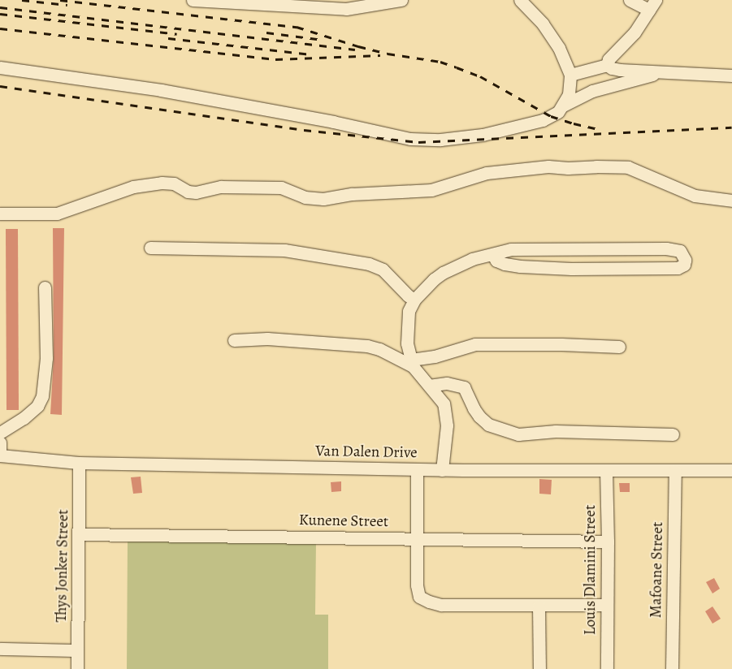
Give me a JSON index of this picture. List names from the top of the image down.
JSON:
{
  "streets": {
    "street": [
      "Van Dalen Drive",
      "Kunene Street",
      "Thys Jonker Street",
      "Louis Dlamini Street",
      "Mafoane Street"
    ]
  },
  "crossings": [
    ["Van Dalen Drive", "Thys Jonker Street"],
    ["Van Dalen Drive", "Louis Dlamini Street"],
    ["Van Dalen Drive", "Mafoane Street"],
    ["Kunene Street", "Thys Jonker Street"],
    ["Kunene Street", "Louis Dlamini Street"]
  ]
}
